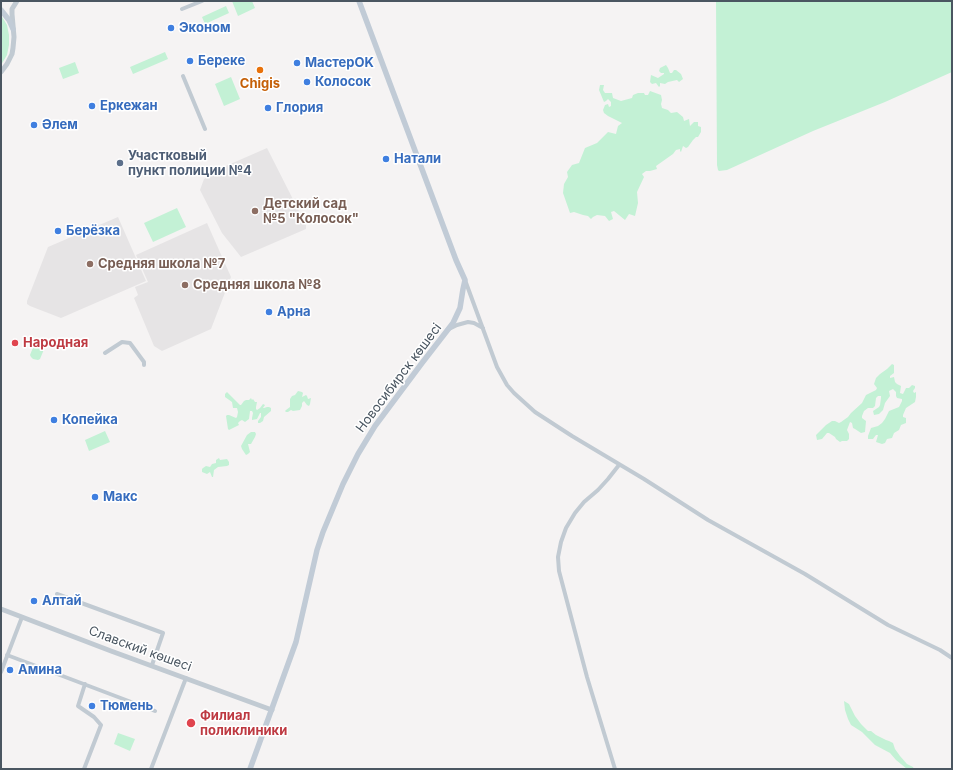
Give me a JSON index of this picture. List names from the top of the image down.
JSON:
{
  "streets": {
    "main road": ["Новосибирск көшесі"],
    "street": ["Славский көшесі"]
  },
  "crossings": [
    ["Новосибирск көшесі", "Славский көшесі"]
  ],
  "places": [
    "Эконом",
    "Береке",
    "МастерOK",
    "Chigis",
    "Колосок",
    "Еркежан",
    "Глория",
    "Әлем",
    "Натали",
    "Участковый пункт полиции №4",
    "Детский сад №5 \"Колосок\"",
    "Берёзка",
    "Средняя школа №7",
    "Средняя школа №8",
    "Арна",
    "Народная",
    "Копейка",
    "Макс",
    "Алтай",
    "Амина",
    "Тюмень",
    "Филиал поликлиники"
  ]
}
